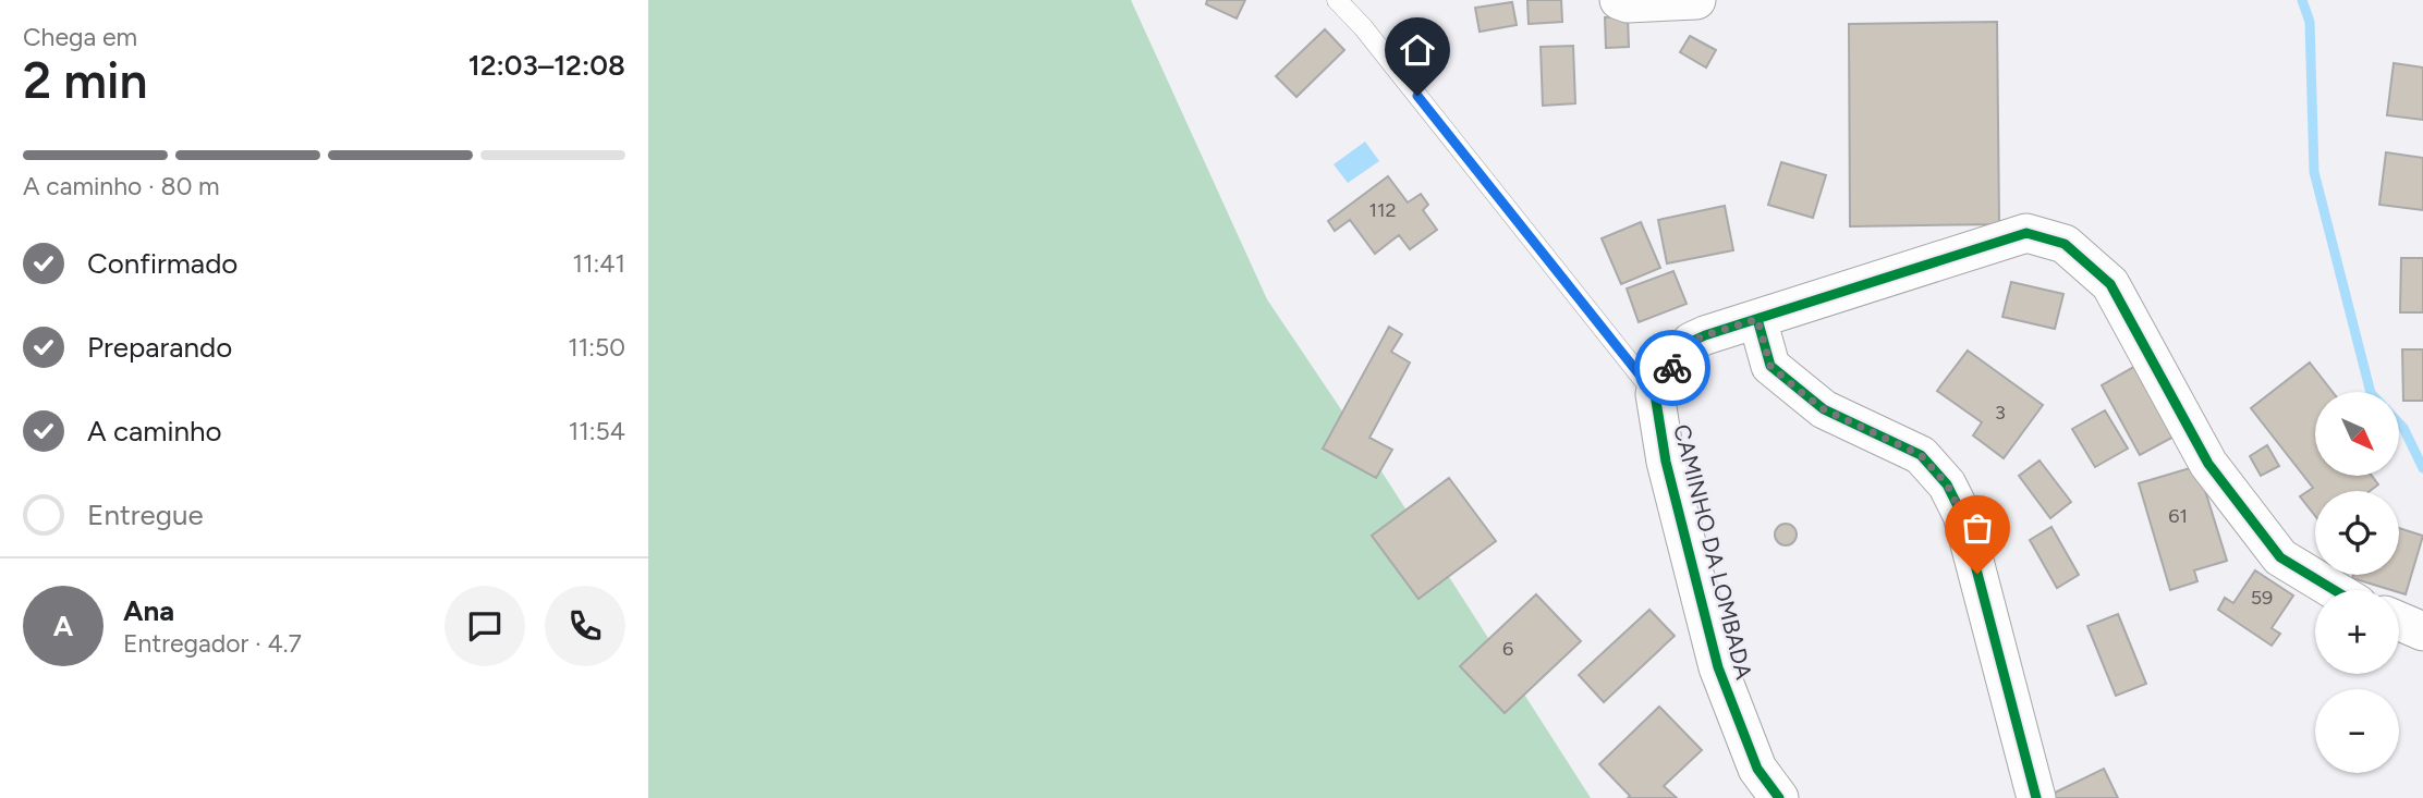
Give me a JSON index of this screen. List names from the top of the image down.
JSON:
{
  "streets": {
    "street": ["CAMINHO DA LOMBADA"]
  },
  "house_numbers": [
    "112",
    "3",
    "61",
    "59",
    "6"
  ],
  "north": "bottom right",
  "page": {
    "heading": ["2 min", "Chega em", "12:03–12:08"],
    "panel": ["Ana", "Entregador · 4.7"],
    "bar": "A caminho · 80 m",
    "list": [
      ["Confirmado", "11:41"],
      ["Preparando", "11:50"],
      ["A caminho", "11:54"],
      "Entregue"
    ],
    "map_buttons": ["+", "−"],
    "round": "A"
  }
}
